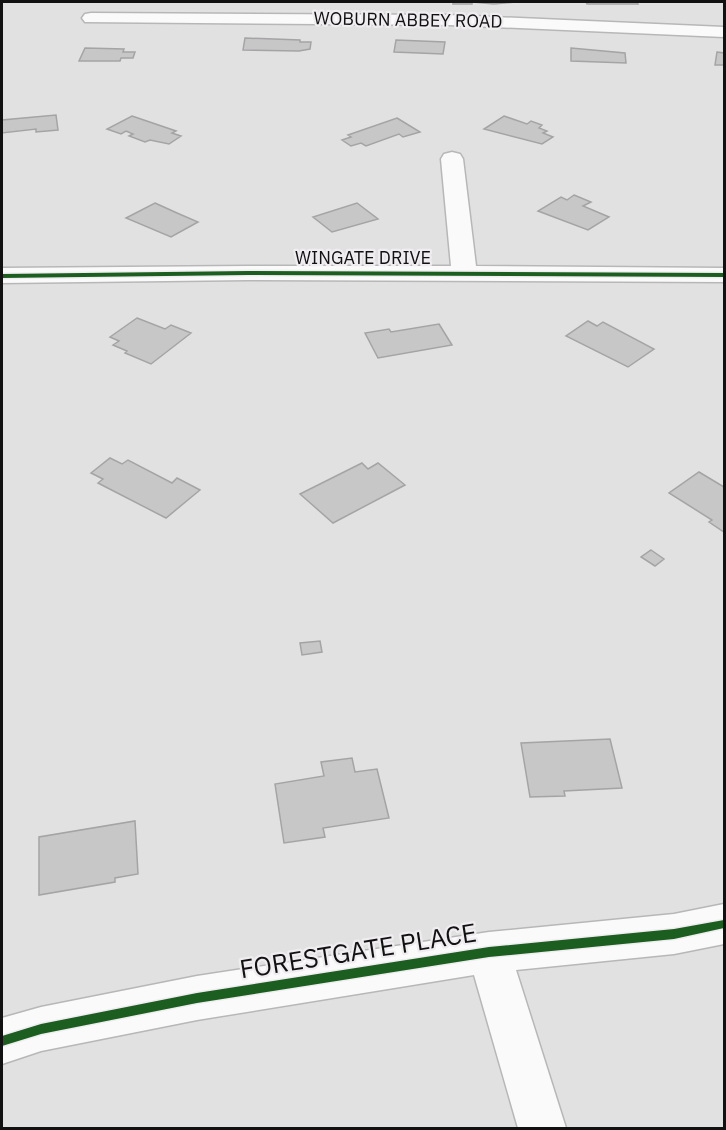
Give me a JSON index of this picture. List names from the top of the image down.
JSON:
{
  "streets": {
    "street": ["WOBURN ABBEY ROAD", "WINGATE DRIVE", "FORESTGATE PLACE"]
  }
}
